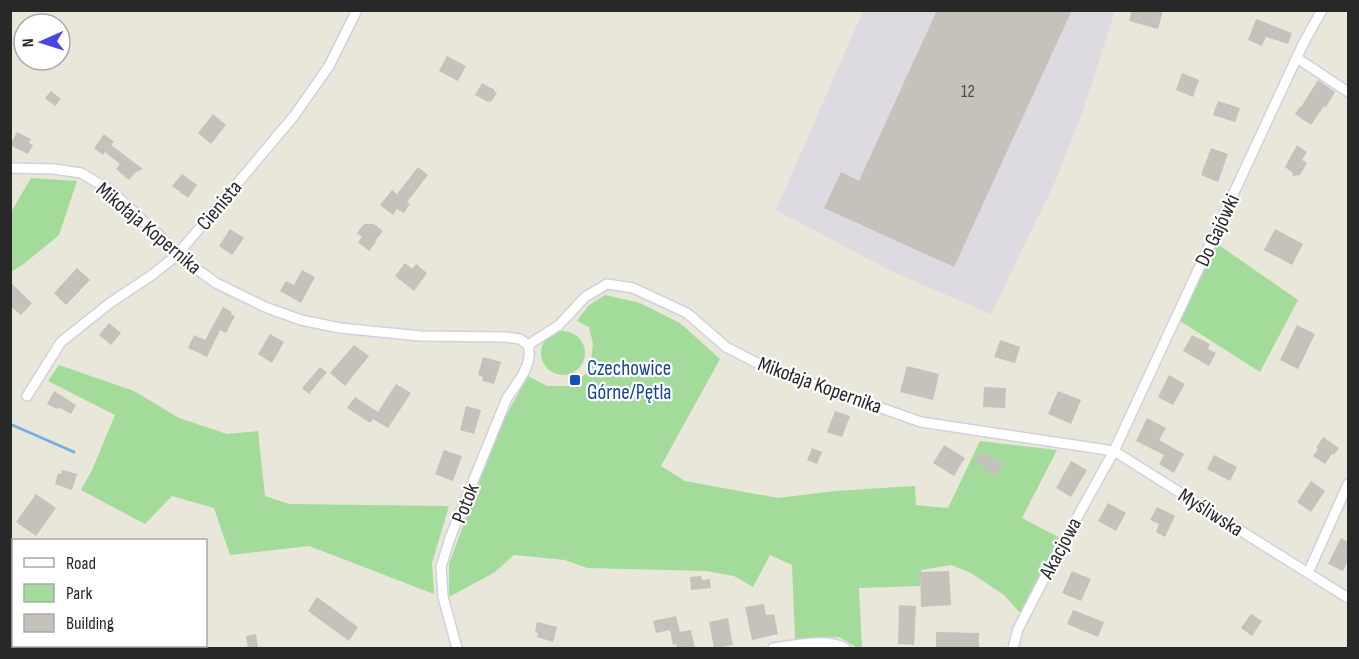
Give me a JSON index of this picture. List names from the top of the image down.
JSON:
{
  "streets": {
    "street": [
      "Cienista",
      "Mikołaja Kopernika",
      "Do Gajówki",
      "Potok",
      "Myśliwska",
      "Akacjowa"
    ]
  },
  "crossings": [
    ["Cienista", "Mikołaja Kopernika"],
    ["Mikołaja Kopernika", "Do Gajówki"],
    ["Mikołaja Kopernika", "Potok"],
    ["Mikołaja Kopernika", "Myśliwska"],
    ["Mikołaja Kopernika", "Akacjowa"],
    ["Do Gajówki", "Myśliwska"],
    ["Do Gajówki", "Akacjowa"],
    ["Myśliwska", "Akacjowa"]
  ],
  "places": {
    "transit": ["Czechowice Górne/Pętla"]
  },
  "house_numbers": ["12"],
  "legend": ["Road", "Park", "Building"],
  "north": "left"
}
